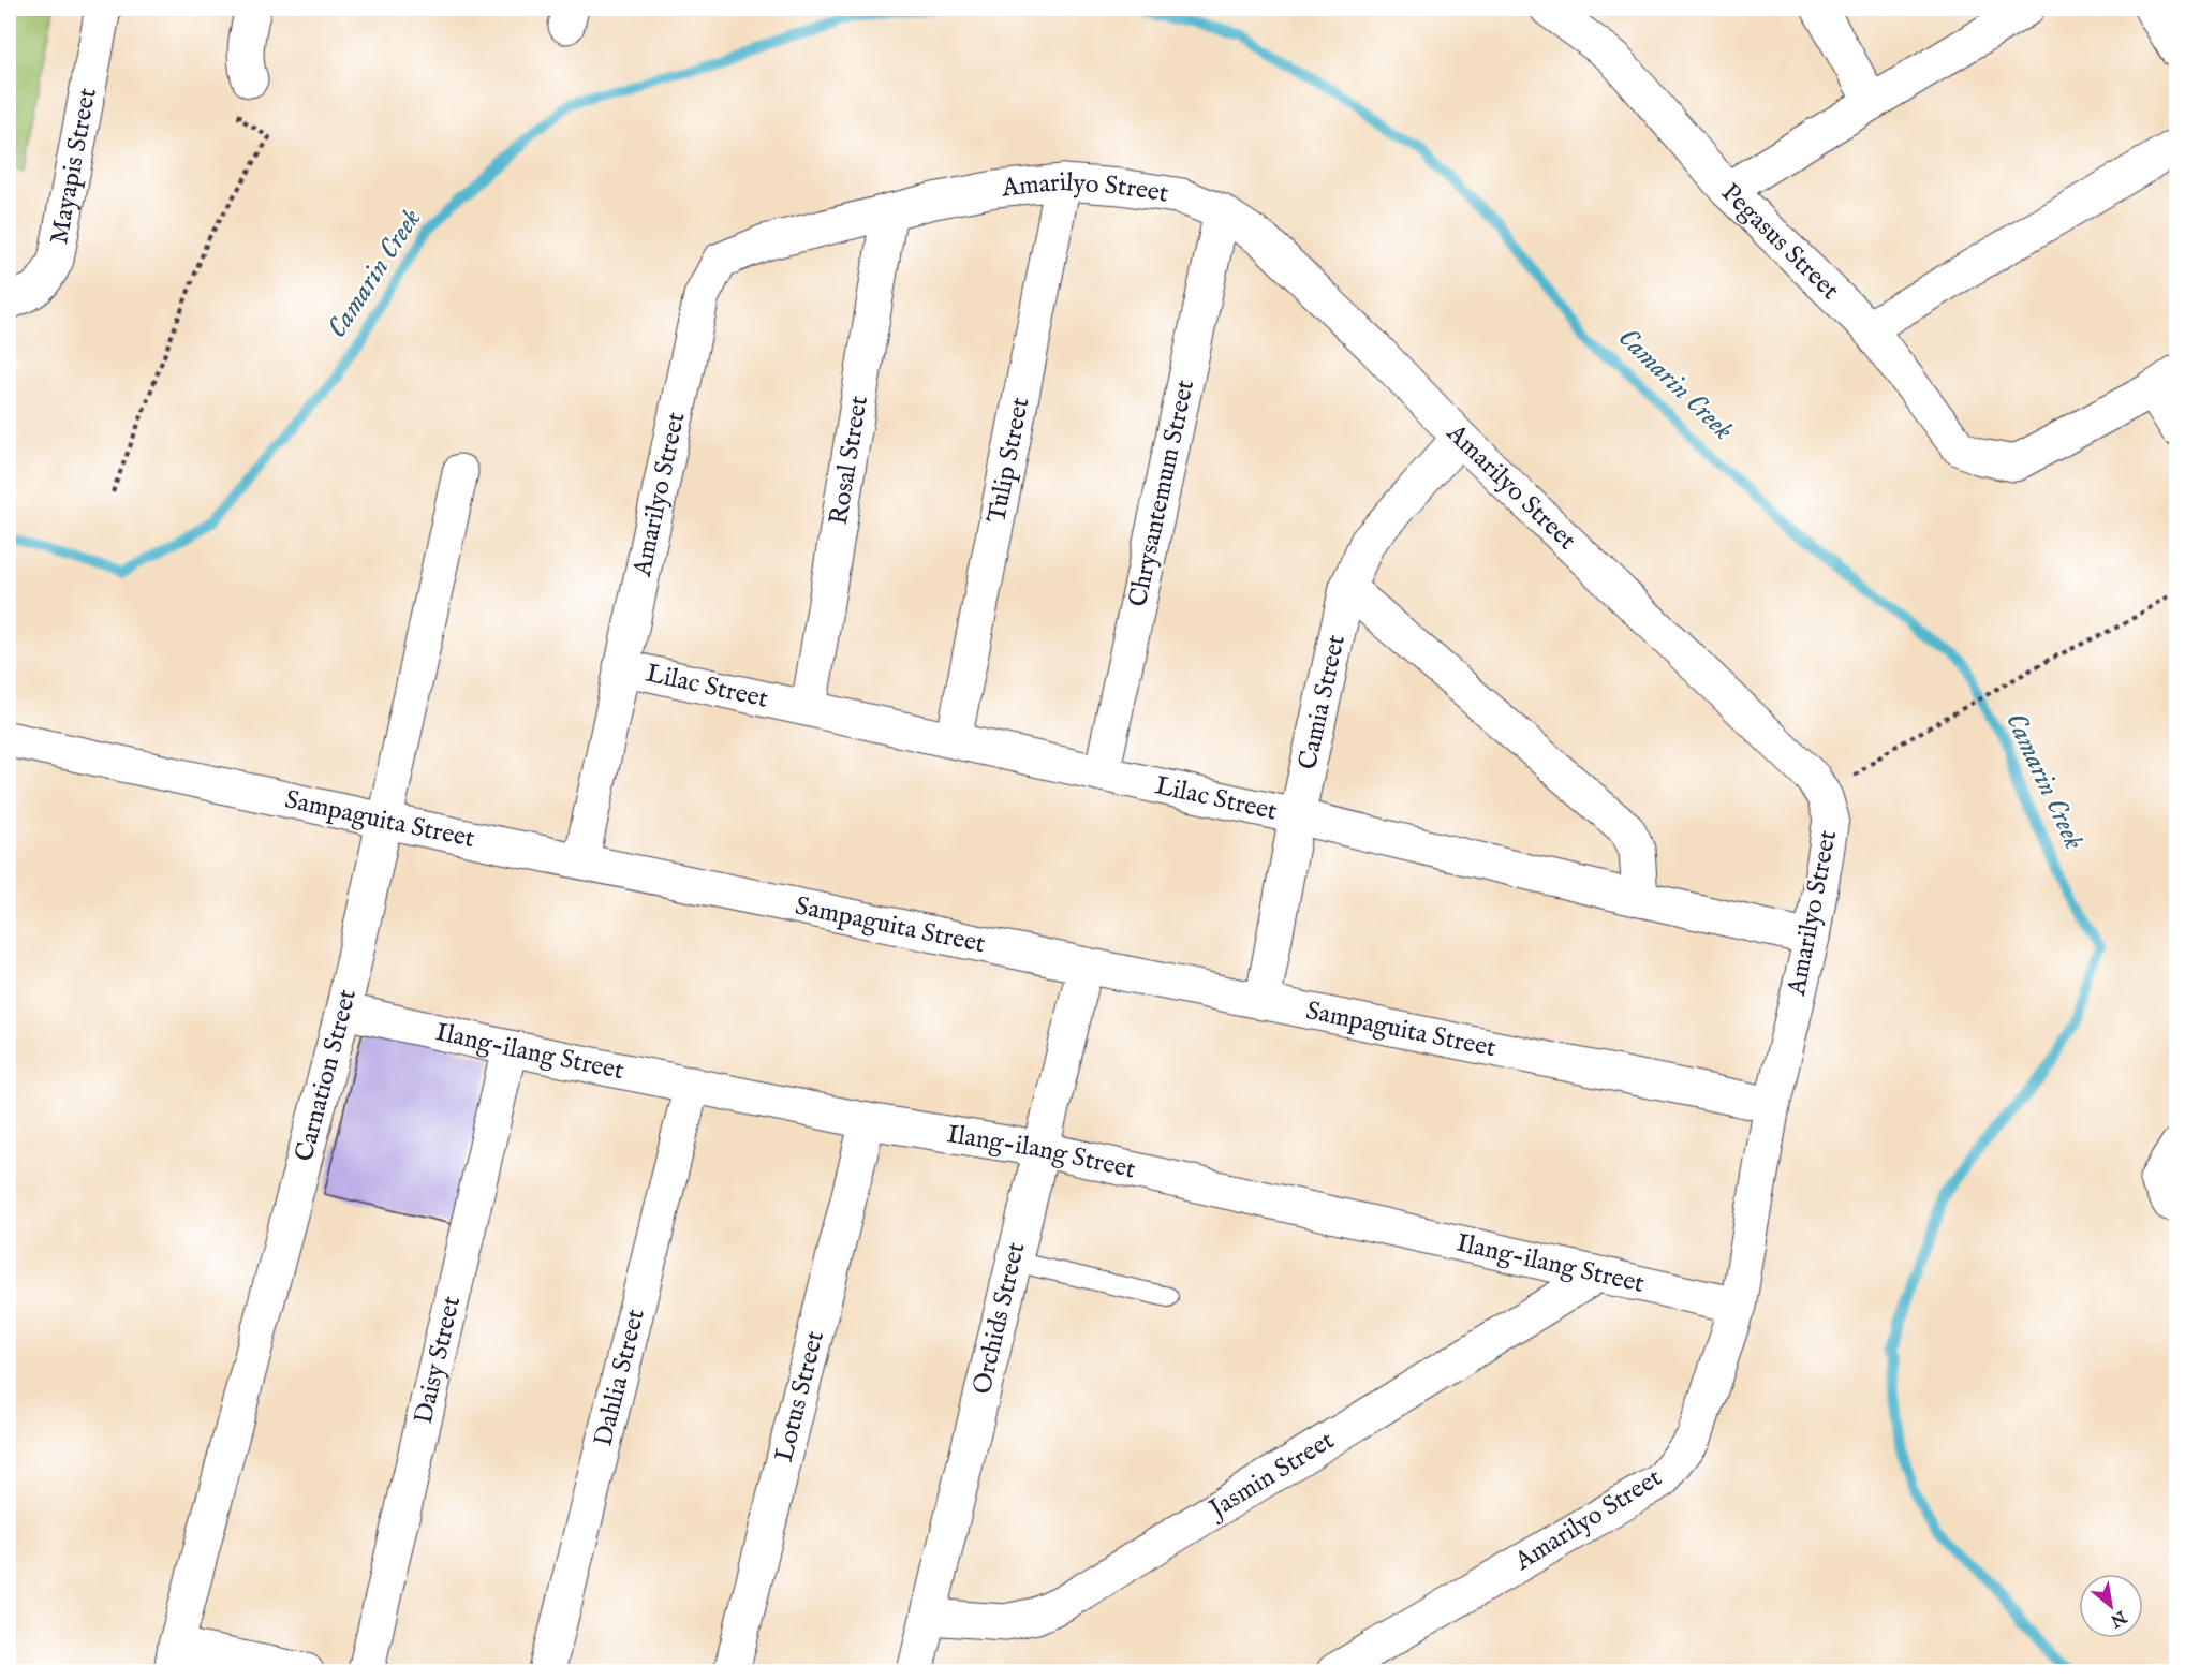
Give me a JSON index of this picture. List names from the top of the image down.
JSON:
{
  "streets": {
    "street": [
      "Mayapis Street",
      "Amarilyo Street",
      "Pegasus Street",
      "Rosal Street",
      "Tulip Street",
      "Chrysantemum Street",
      "Lilac Street",
      "Camia Street",
      "Sampaguita Street",
      "Ilang-ilang Street",
      "Carnation Street",
      "Orchids Street",
      "Daisy Street",
      "Dahlia Street",
      "Lotus Street",
      "Jasmin Street"
    ]
  },
  "crossings": [
    ["Amarilyo Street", "Rosal Street"],
    ["Amarilyo Street", "Tulip Street"],
    ["Amarilyo Street", "Chrysantemum Street"],
    ["Amarilyo Street", "Lilac Street"],
    ["Amarilyo Street", "Camia Street"],
    ["Amarilyo Street", "Sampaguita Street"],
    ["Amarilyo Street", "Ilang-ilang Street"],
    ["Rosal Street", "Lilac Street"],
    ["Tulip Street", "Lilac Street"],
    ["Chrysantemum Street", "Lilac Street"],
    ["Lilac Street", "Camia Street"],
    ["Camia Street", "Sampaguita Street"],
    ["Sampaguita Street", "Carnation Street"],
    ["Sampaguita Street", "Orchids Street"],
    ["Ilang-ilang Street", "Carnation Street"],
    ["Ilang-ilang Street", "Orchids Street"],
    ["Ilang-ilang Street", "Daisy Street"],
    ["Ilang-ilang Street", "Dahlia Street"],
    ["Ilang-ilang Street", "Lotus Street"],
    ["Ilang-ilang Street", "Jasmin Street"],
    ["Orchids Street", "Jasmin Street"]
  ],
  "water": ["Camarin Creek"],
  "north": "bottom right"
}
